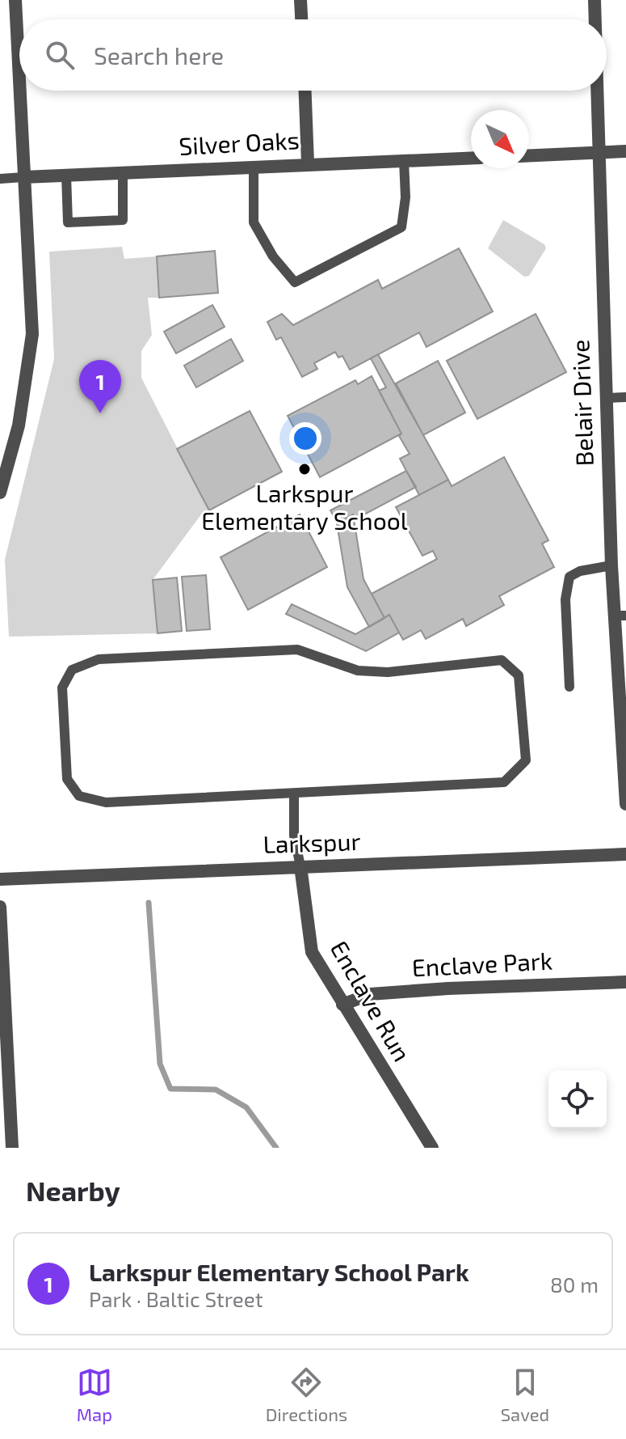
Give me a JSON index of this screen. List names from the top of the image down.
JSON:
{
  "streets": {
    "street": [
      "Silver Oaks",
      "Belair Drive",
      "Larkspur",
      "Enclave Park",
      "Enclave Run"
    ]
  },
  "crossings": [
    ["Larkspur", "Enclave Run"],
    ["Enclave Park", "Enclave Run"]
  ],
  "places": ["Larkspur Elementary School"],
  "north": "bottom right",
  "page": {
    "search": "Search here",
    "pins": "1",
    "heading": "Nearby",
    "list": [
      {
        "mark": "1",
        "name": "Larkspur Elementary School Park",
        "note": "Park · Baltic Street",
        "value": "80 m"
      }
    ],
    "nav": ["Map", "Directions", "Saved"]
  }
}
